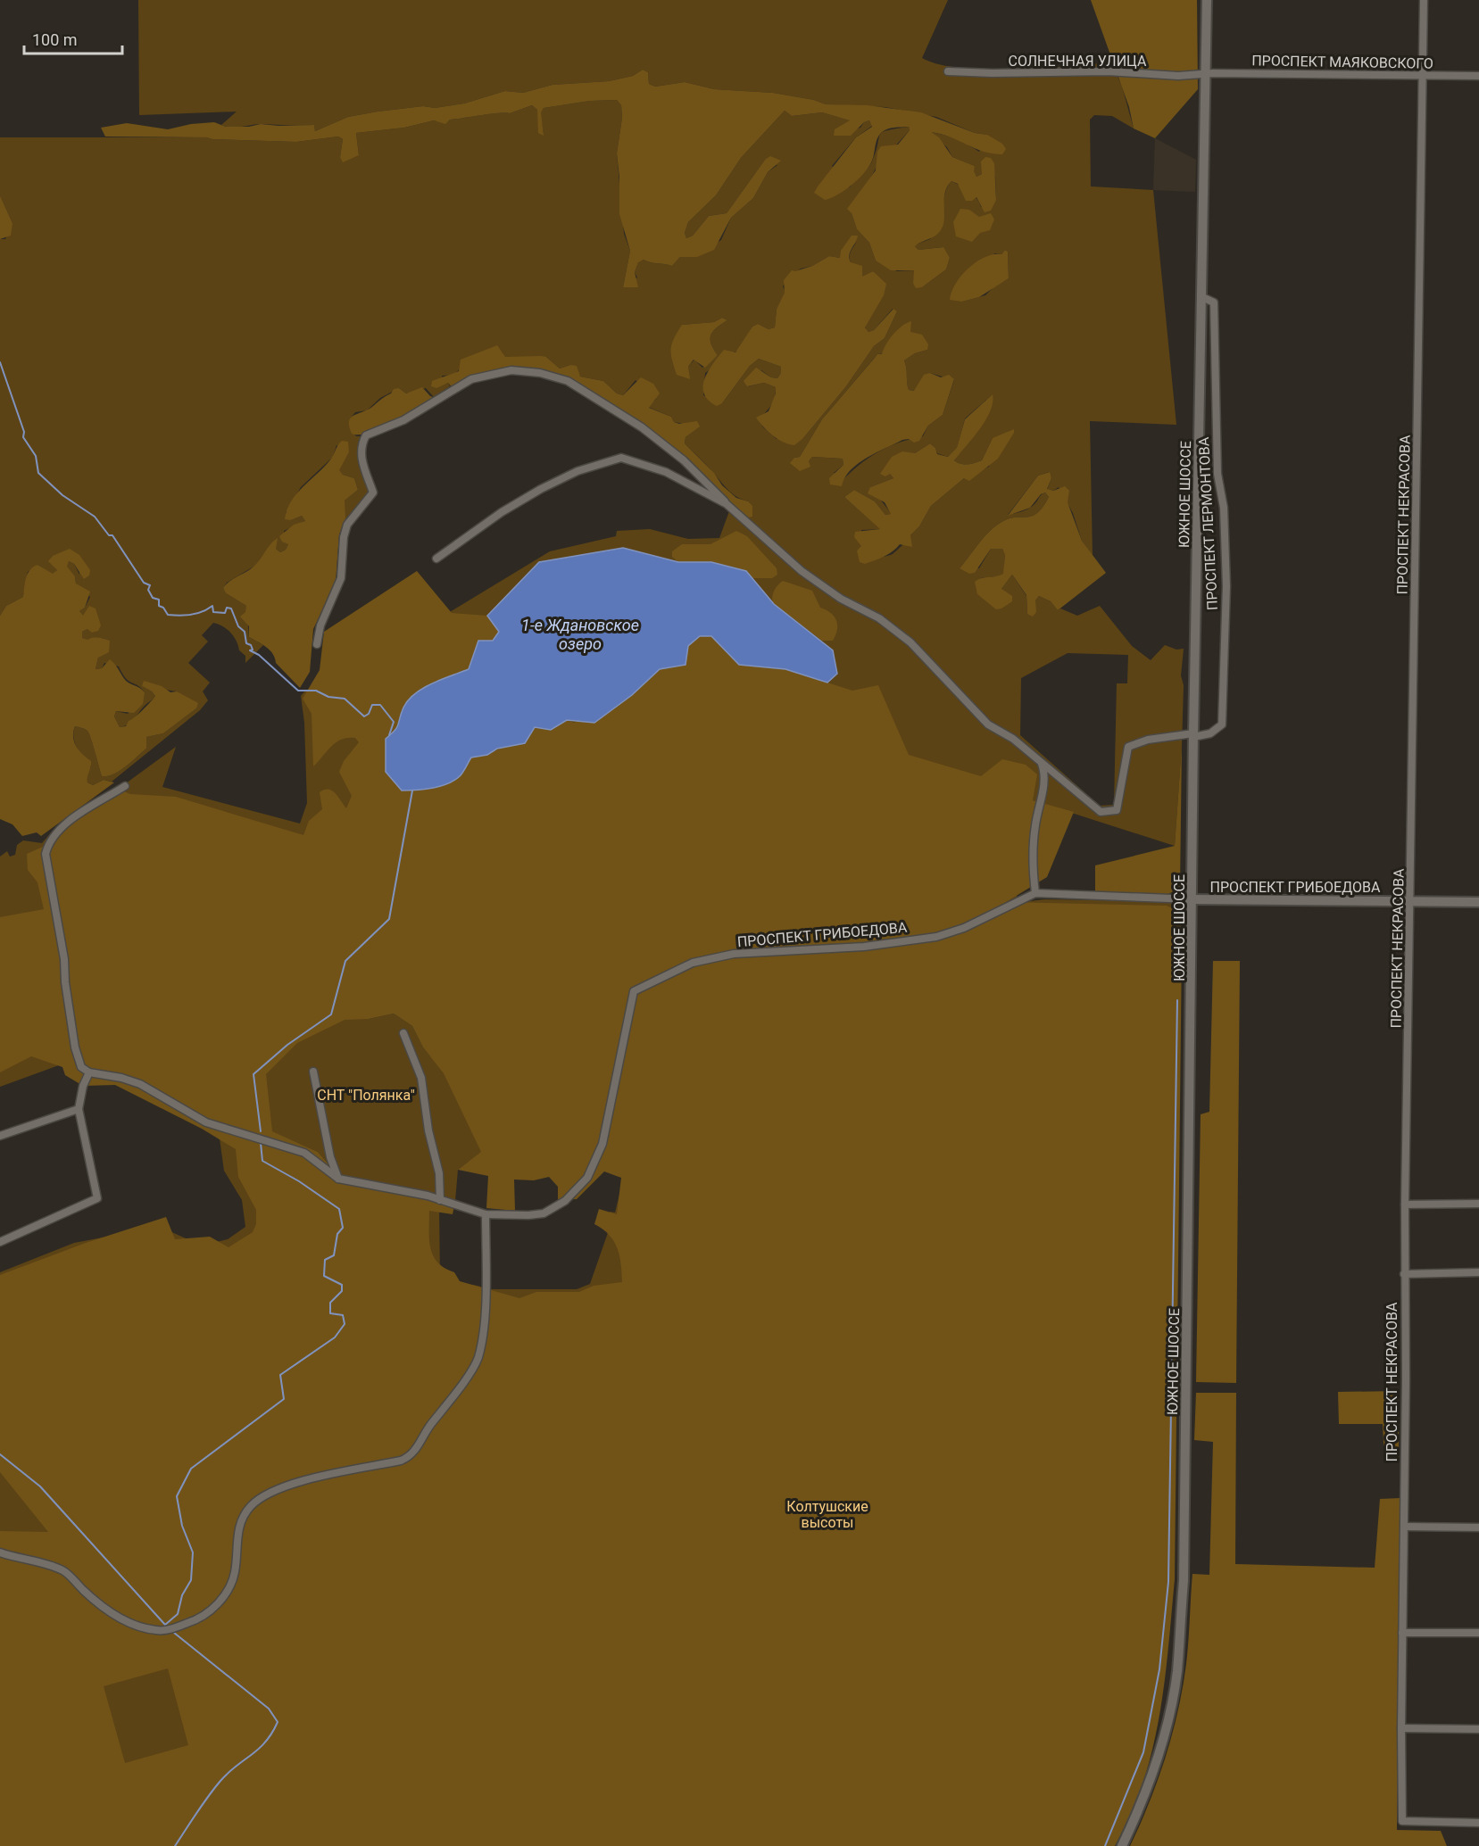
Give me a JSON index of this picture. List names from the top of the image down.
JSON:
{
  "streets": {
    "street": [
      "СОЛНЕЧНАЯ УЛИЦА",
      "ПРОСПЕКТ МАЯКОВСКОГО",
      "ЮЖНОЕ ШОССЕ",
      "ПРОСПЕКТ НЕКРАСОВА",
      "ПРОСПЕКТ ЛЕРМОНТОВА",
      "ПРОСПЕКТ ГРИБОЕДОВА"
    ]
  },
  "crossings": [
    ["СОЛНЕЧНАЯ УЛИЦА", "ПРОСПЕКТ МАЯКОВСКОГО"],
    ["СОЛНЕЧНАЯ УЛИЦА", "ЮЖНОЕ ШОССЕ"],
    ["ПРОСПЕКТ МАЯКОВСКОГО", "ЮЖНОЕ ШОССЕ"],
    ["ПРОСПЕКТ МАЯКОВСКОГО", "ПРОСПЕКТ НЕКРАСОВА"],
    ["ЮЖНОЕ ШОССЕ", "ПРОСПЕКТ ЛЕРМОНТОВА"],
    ["ЮЖНОЕ ШОССЕ", "ПРОСПЕКТ ГРИБОЕДОВА"],
    ["ПРОСПЕКТ НЕКРАСОВА", "ПРОСПЕКТ ГРИБОЕДОВА"]
  ],
  "water": ["1-е Ждановское озеро"],
  "parks": ["СНТ \"Полянка\"", "Колтушские высоты"],
  "scale_bar": "100 m"
}
